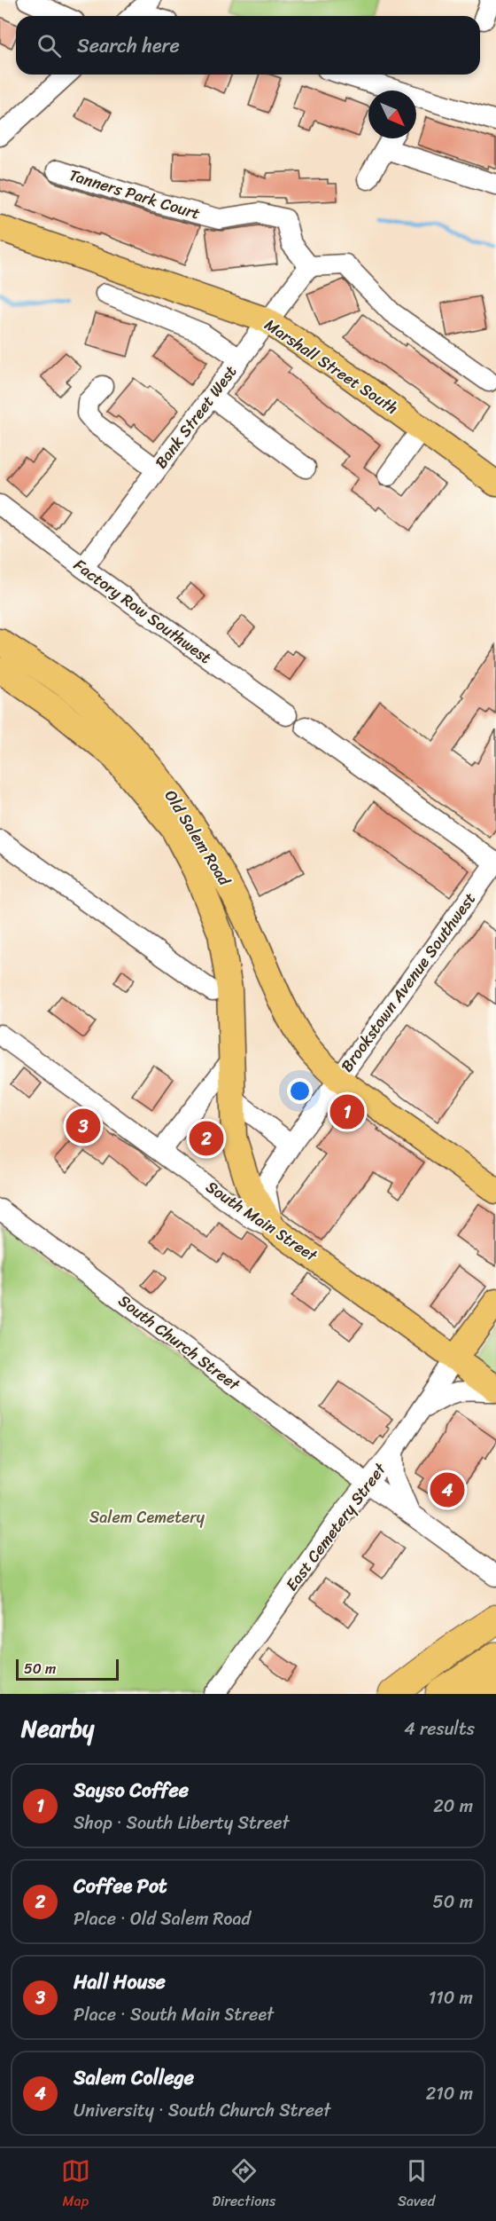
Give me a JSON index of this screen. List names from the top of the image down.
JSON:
{
  "streets": {
    "main road": ["Marshall Street South", "Old Salem Road", "South Main Street"],
    "street": [
      "Tanners Park Court",
      "Bank Street West",
      "Factory Row Southwest",
      "Brookstown Avenue Southwest",
      "South Church Street",
      "East Cemetery Street"
    ]
  },
  "crossings": [
    ["Tanners Park Court", "Bank Street West"],
    ["Marshall Street South", "Bank Street West"],
    ["Bank Street West", "Factory Row Southwest"],
    ["Old Salem Road", "Brookstown Avenue Southwest"],
    ["Old Salem Road", "South Main Street"],
    ["Brookstown Avenue Southwest", "South Main Street"],
    ["South Main Street", "East Cemetery Street"],
    ["South Church Street", "East Cemetery Street"]
  ],
  "parks": ["Salem Cemetery"],
  "scale_bar": "50 m",
  "north": "bottom right",
  "page": {
    "search": "Search here",
    "pins": [
      "1",
      "3",
      "2",
      "4"
    ],
    "scale": "50 m",
    "heading": ["Nearby", "4 results"],
    "list": [
      {
        "mark": "1",
        "name": "Sayso Coffee",
        "note": "Shop · South Liberty Street",
        "value": "20 m"
      },
      {
        "mark": "2",
        "name": "Coffee Pot",
        "note": "Place · Old Salem Road",
        "value": "50 m"
      },
      {
        "mark": "3",
        "name": "Hall House",
        "note": "Place · South Main Street",
        "value": "110 m"
      },
      {
        "mark": "4",
        "name": "Salem College",
        "note": "University · South Church Street",
        "value": "210 m"
      }
    ],
    "nav": ["Map", "Directions", "Saved"]
  }
}
